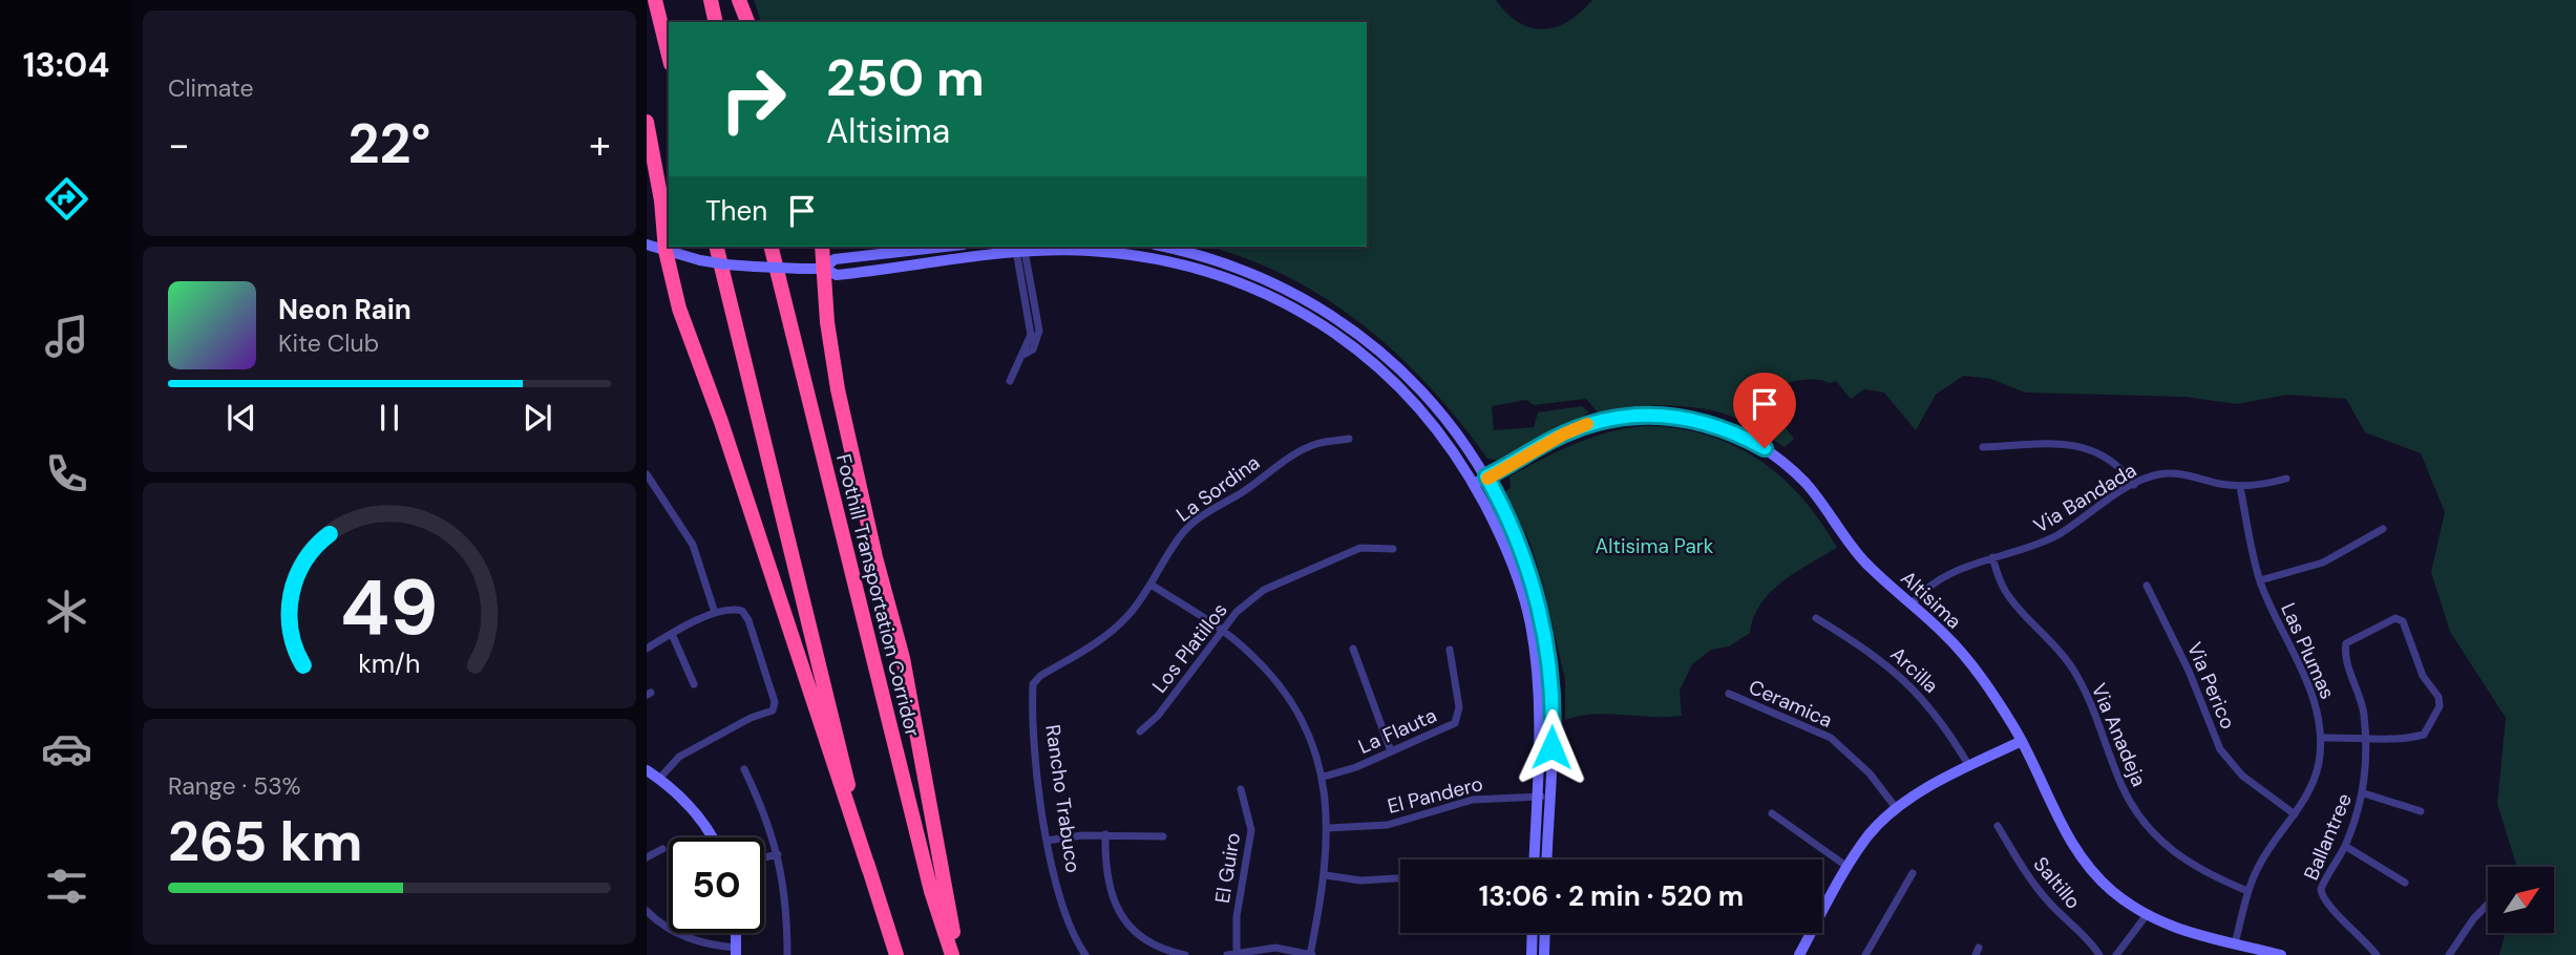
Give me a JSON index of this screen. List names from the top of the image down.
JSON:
{
  "streets": {
    "highway": ["Foothill Transportation Corridor"],
    "main road": ["Altisima"],
    "street": [
      "La Sordina",
      "Via Bandada",
      "Los Platillos",
      "Las Plumas",
      "Arcilla",
      "Via Perico",
      "Ceramica",
      "La Flauta",
      "Via Anadeja",
      "El Pandero",
      "Rancho Trabuco",
      "Ballantree",
      "El Guiro",
      "Saltillo"
    ]
  },
  "crossings": [
    ["La Sordina", "Rancho Trabuco"],
    ["Via Bandada", "Altisima"],
    ["Via Bandada", "Las Plumas"],
    ["Via Bandada", "Via Anadeja"],
    ["Altisima", "Las Plumas"],
    ["Las Plumas", "Via Perico"],
    ["Las Plumas", "Via Anadeja"]
  ],
  "parks": ["Altisima Park"],
  "north": "top right",
  "page": {
    "tabs": "13:04",
    "tile": [
      "Climate",
      ["Range · 53%", "265 km"]
    ],
    "turn": ["250 m", "Altisima"],
    "heat": ["−", "22°", "+"],
    "then": "Then",
    "song": ["Neon Rain", "Kite Club"],
    "limit": "50",
    "trip": "13:06 · 2 min · 520 m",
    "gauge": ["49", "km/h"]
  }
}
